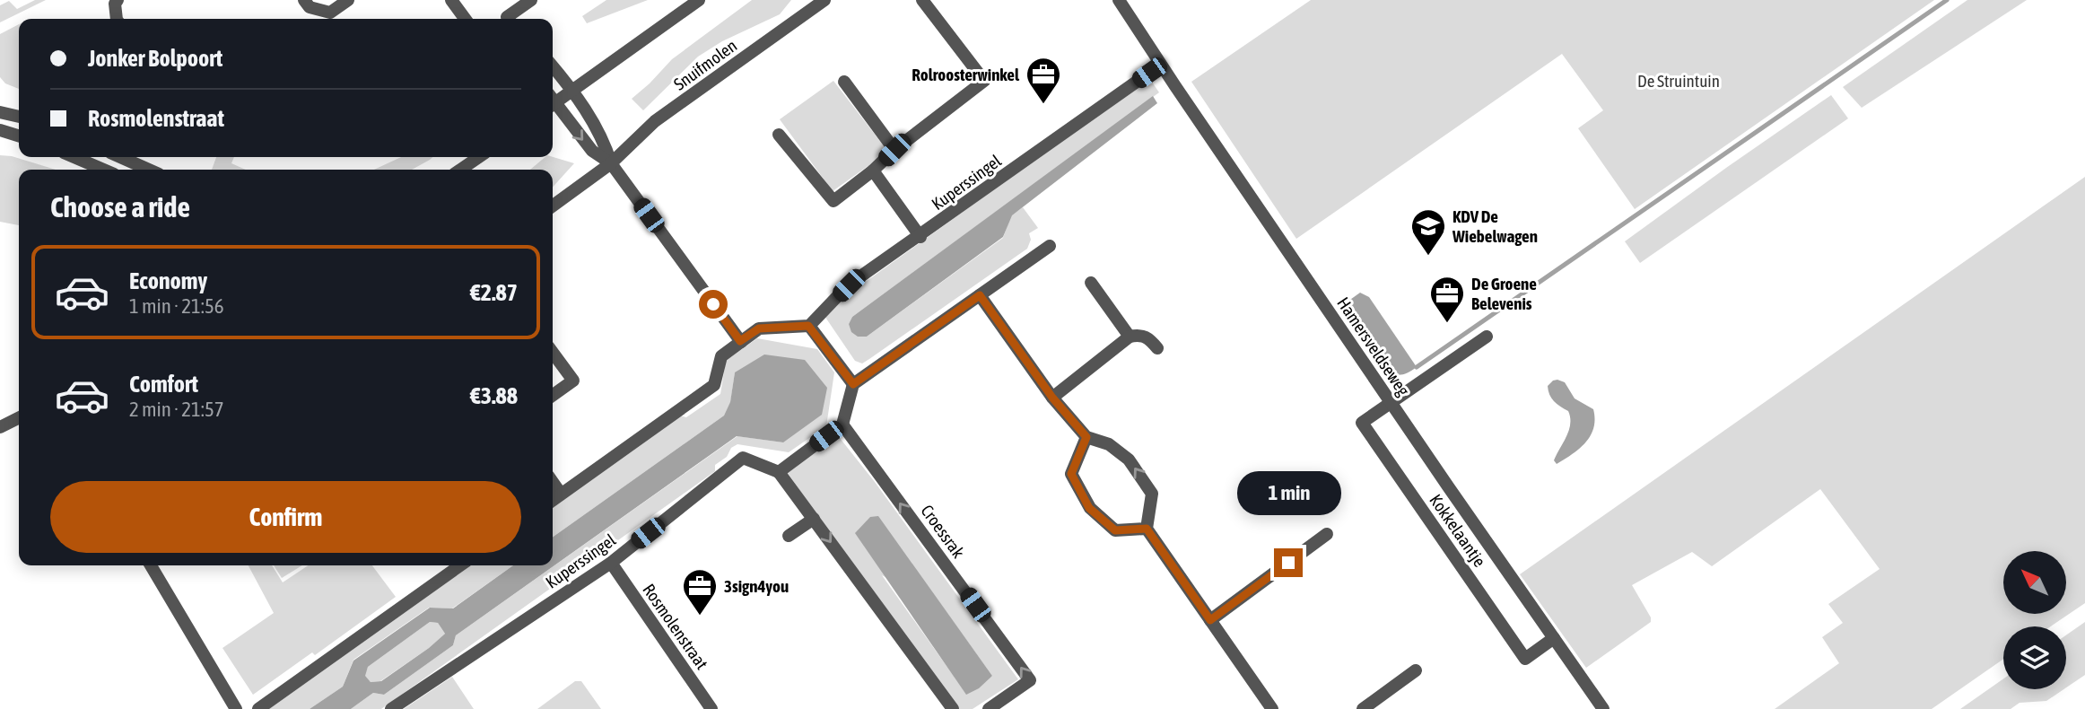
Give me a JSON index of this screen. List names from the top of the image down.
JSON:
{
  "streets": {
    "street": [
      "Snuifmolen",
      "Kuperssingel",
      "Hamersveldseweg",
      "Kokkelaantje",
      "Croessrak",
      "Rosmolenstraat"
    ]
  },
  "crossings": [
    ["Kuperssingel", "Rosmolenstraat"],
    ["Hamersveldseweg", "Kokkelaantje"]
  ],
  "parks": ["De Struintuin"],
  "places": {
    "office": ["Rolroosterwinkel", "De Groene Belevenis", "3sign4you"],
    "school or university": ["KDV De Wiebelwagen"]
  },
  "north": "top left",
  "page": {
    "banner": ["Jonker Bolpoort", "Rosmolenstraat"],
    "heading": "Choose a ride",
    "list": [
      {
        "name": "Economy",
        "note": "1 min · 21:56",
        "value": "€2.87"
      },
      {
        "name": "Comfort",
        "note": "2 min · 21:57",
        "value": "€3.88"
      }
    ],
    "buttons": "Confirm",
    "bubble": "1 min"
  }
}
